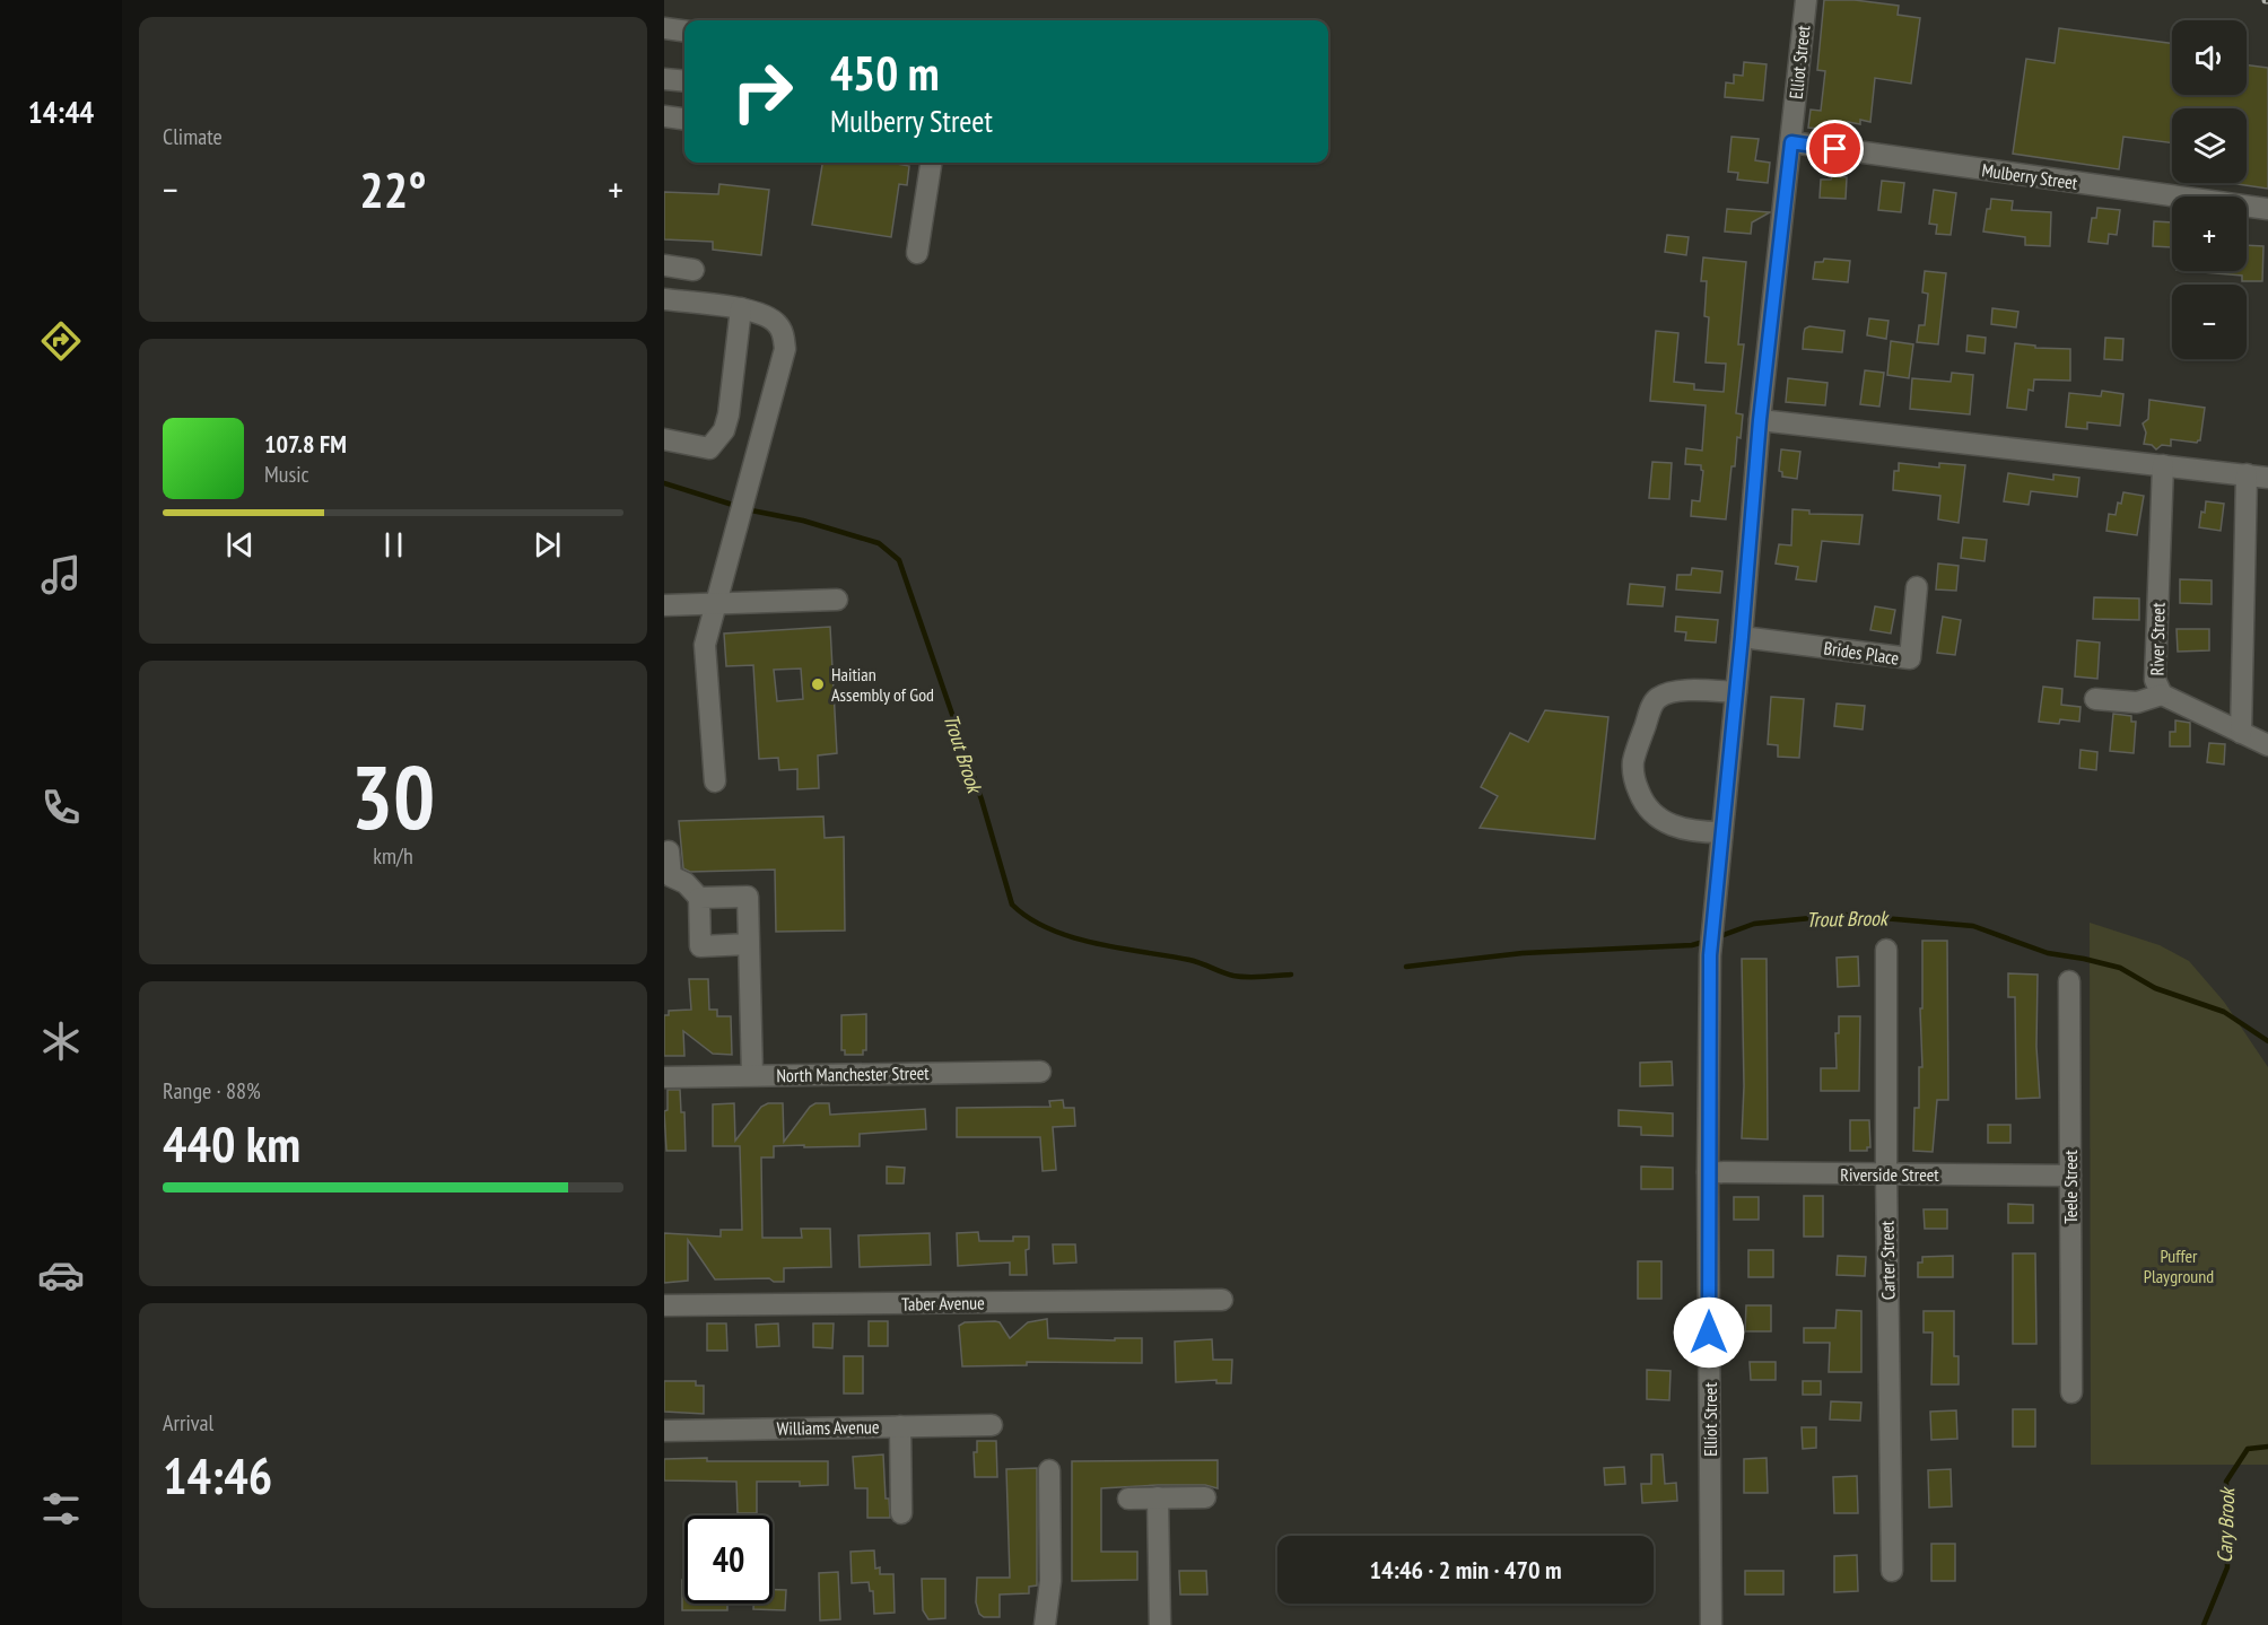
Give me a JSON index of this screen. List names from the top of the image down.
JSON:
{
  "streets": {
    "street": [
      "Elliot Street",
      "Mulberry Street",
      "River Street",
      "Brides Place",
      "North Manchester Street",
      "Riverside Street",
      "Teele Street",
      "Carter Street",
      "Taber Avenue",
      "Williams Avenue"
    ]
  },
  "crossings": [
    ["Elliot Street", "Mulberry Street"],
    ["Elliot Street", "Brides Place"],
    ["Elliot Street", "Riverside Street"],
    ["Riverside Street", "Teele Street"],
    ["Riverside Street", "Carter Street"]
  ],
  "water": ["Trout Brook", "Cary Brook"],
  "parks": ["Puffer Playground"],
  "places": ["Haitian Assembly of God"],
  "page": {
    "tabs": "14:44",
    "tile": [
      "Climate",
      ["30", "km/h"],
      ["Range · 88%", "440 km"],
      ["Arrival", "14:46"]
    ],
    "map_buttons": ["+", "−"],
    "turn": ["450 m", "Mulberry Street"],
    "heat": ["−", "22°", "+"],
    "song": ["107.8 FM", "Music"],
    "limit": "40",
    "trip": "14:46 · 2 min · 470 m"
  }
}
